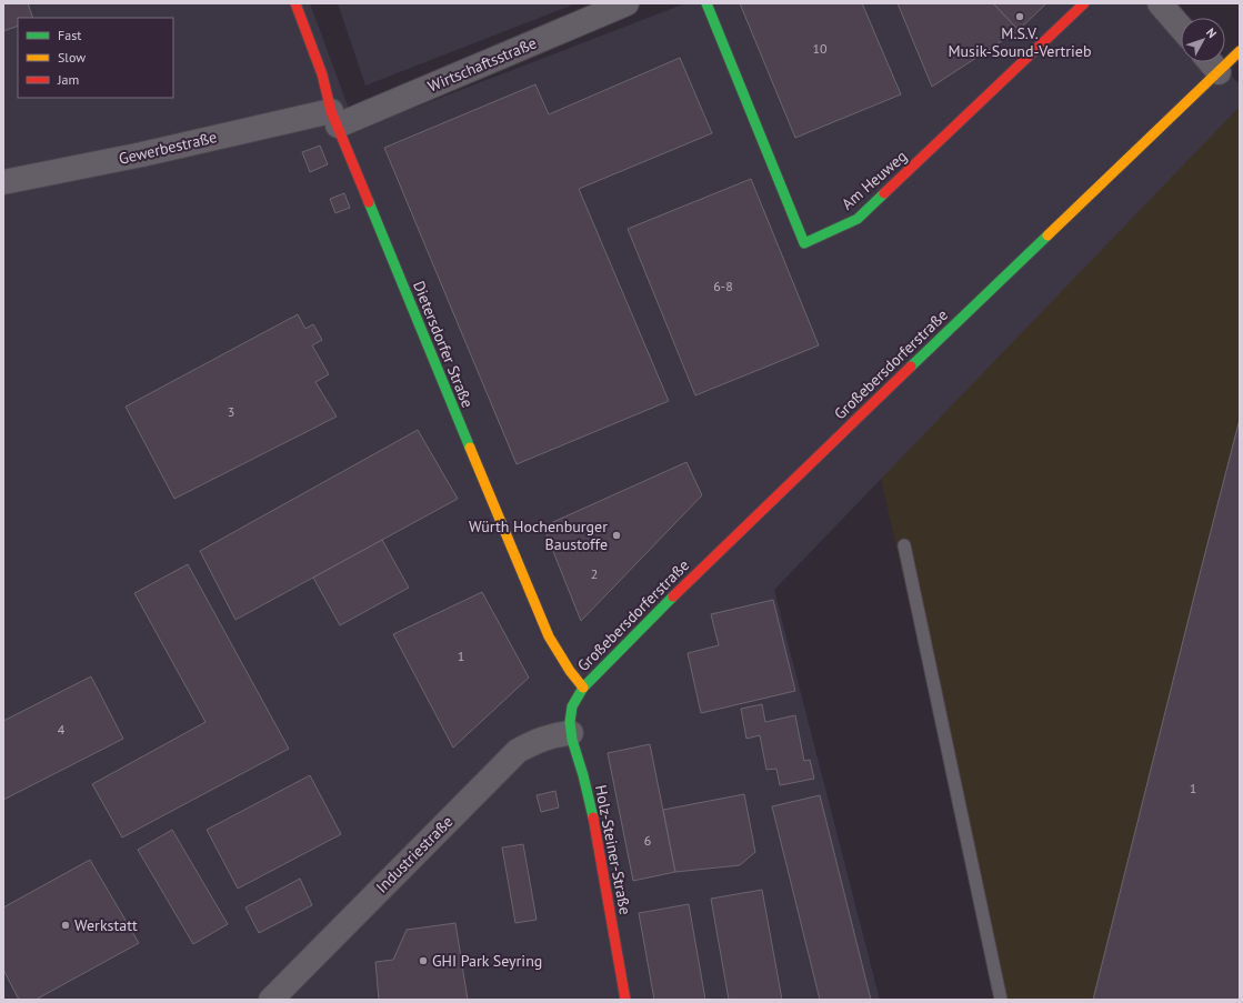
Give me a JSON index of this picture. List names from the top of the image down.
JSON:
{
  "streets": {
    "street": [
      "Wirtschaftsstraße",
      "Gewerbestraße",
      "Am Heuweg",
      "Dietersdorfer Straße",
      "Großebersdorferstraße",
      "Holz-Steiner-Straße",
      "Industriestraße"
    ]
  },
  "crossings": [
    ["Wirtschaftsstraße", "Gewerbestraße"],
    ["Wirtschaftsstraße", "Dietersdorfer Straße"],
    ["Gewerbestraße", "Dietersdorfer Straße"],
    ["Dietersdorfer Straße", "Großebersdorferstraße"],
    ["Großebersdorferstraße", "Holz-Steiner-Straße"],
    ["Holz-Steiner-Straße", "Industriestraße"]
  ],
  "places": [
    "M.S.V. Musik-Sound-Vertrieb",
    "Würth Hochenburger Baustoffe",
    "Werkstatt",
    "GHI Park Seyring"
  ],
  "house_numbers": [
    "10",
    "6-8",
    "3",
    "2",
    "1",
    "4",
    "1",
    "6"
  ],
  "legend": ["Fast", "Slow", "Jam"],
  "north": "top right"
}
